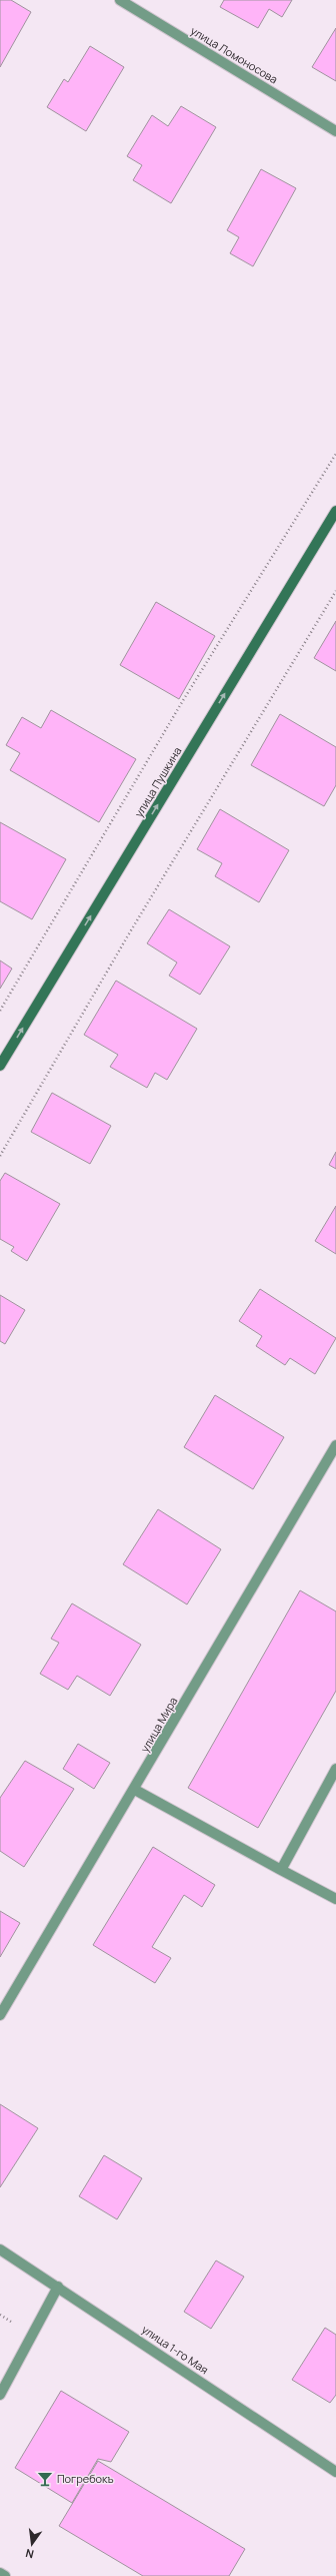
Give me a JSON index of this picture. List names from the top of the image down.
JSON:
{
  "streets": {
    "main road": ["улица Пушкина"],
    "street": ["улица Ломоносова", "улица Мира", "улица 1-го Мая"]
  },
  "one_way": ["улица Пушкина"],
  "places": {
    "bar": ["Погребокъ"]
  },
  "north": "bottom"
}
